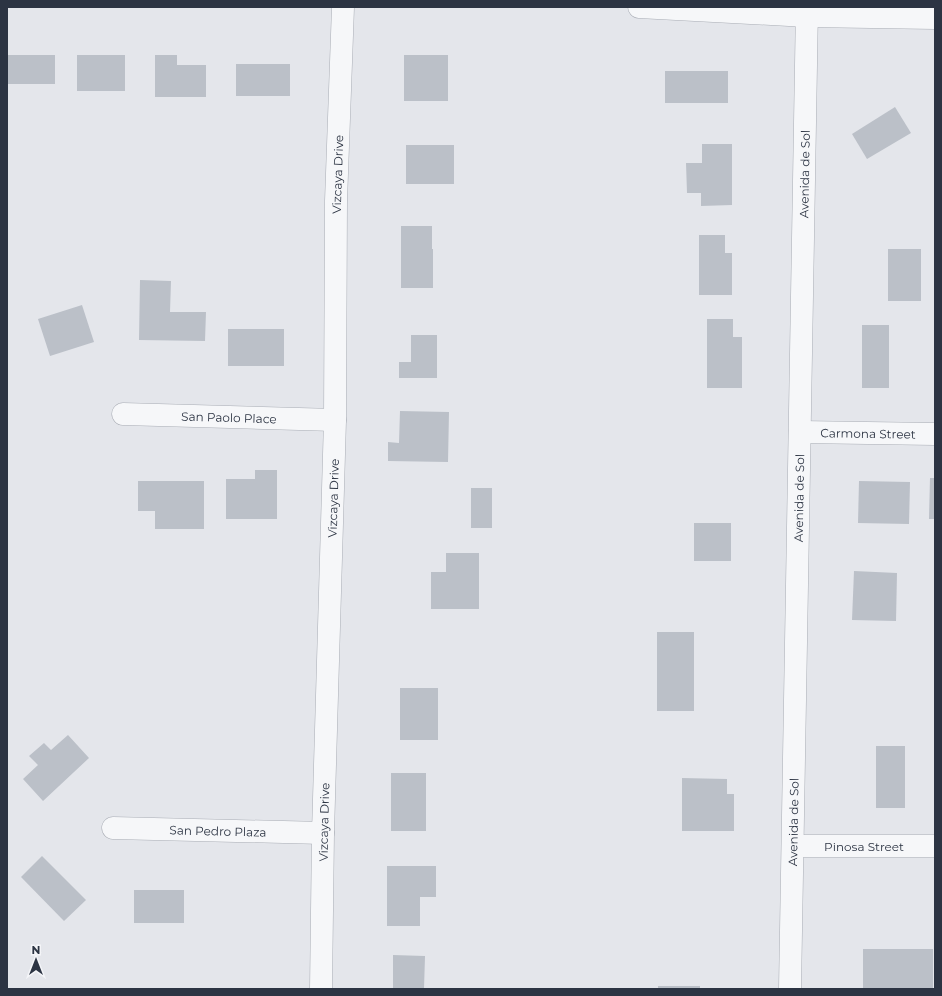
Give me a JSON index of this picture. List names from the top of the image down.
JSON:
{
  "streets": {
    "street": [
      "Vizcaya Drive",
      "Avenida de Sol",
      "San Paolo Place",
      "Carmona Street",
      "San Pedro Plaza",
      "Pinosa Street"
    ]
  },
  "crossings": [
    ["Vizcaya Drive", "San Paolo Place"],
    ["Vizcaya Drive", "San Pedro Plaza"],
    ["Avenida de Sol", "Carmona Street"],
    ["Avenida de Sol", "Pinosa Street"]
  ],
  "north": "top"
}
